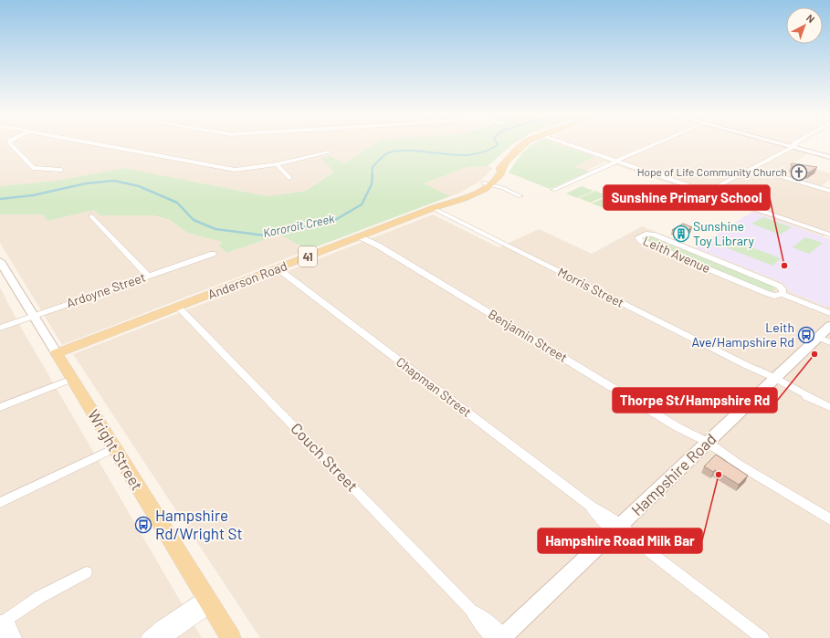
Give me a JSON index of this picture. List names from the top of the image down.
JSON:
{
  "streets": {
    "main road": ["41", "Anderson Road", "Wright Street"],
    "street": [
      "Leith Avenue",
      "Morris Street",
      "Ardoyne Street",
      "Benjamin Street",
      "Chapman Street",
      "Couch Street",
      "Hampshire Road"
    ]
  },
  "crossings": [
    ["Anderson Road", "Morris Street"],
    ["Anderson Road", "Benjamin Street"],
    ["Anderson Road", "Chapman Street"],
    ["Anderson Road", "Wright Street"],
    ["Anderson Road", "Couch Street"],
    ["Morris Street", "Hampshire Road"],
    ["Ardoyne Street", "Wright Street"],
    ["Benjamin Street", "Hampshire Road"],
    ["Chapman Street", "Hampshire Road"],
    ["Couch Street", "Hampshire Road"]
  ],
  "water": ["Kororoit Creek"],
  "places": {
    "church": ["Hope of Life Community Church"],
    "building": ["Sunshine Toy Library"],
    "other": ["Sunshine Primary School", "Thorpe St/Hampshire Rd", "Hampshire Road Milk Bar"],
    "bus stop": ["Leith Ave/Hampshire Rd", "Hampshire Rd/Wright St"]
  },
  "north": "top right"
}
